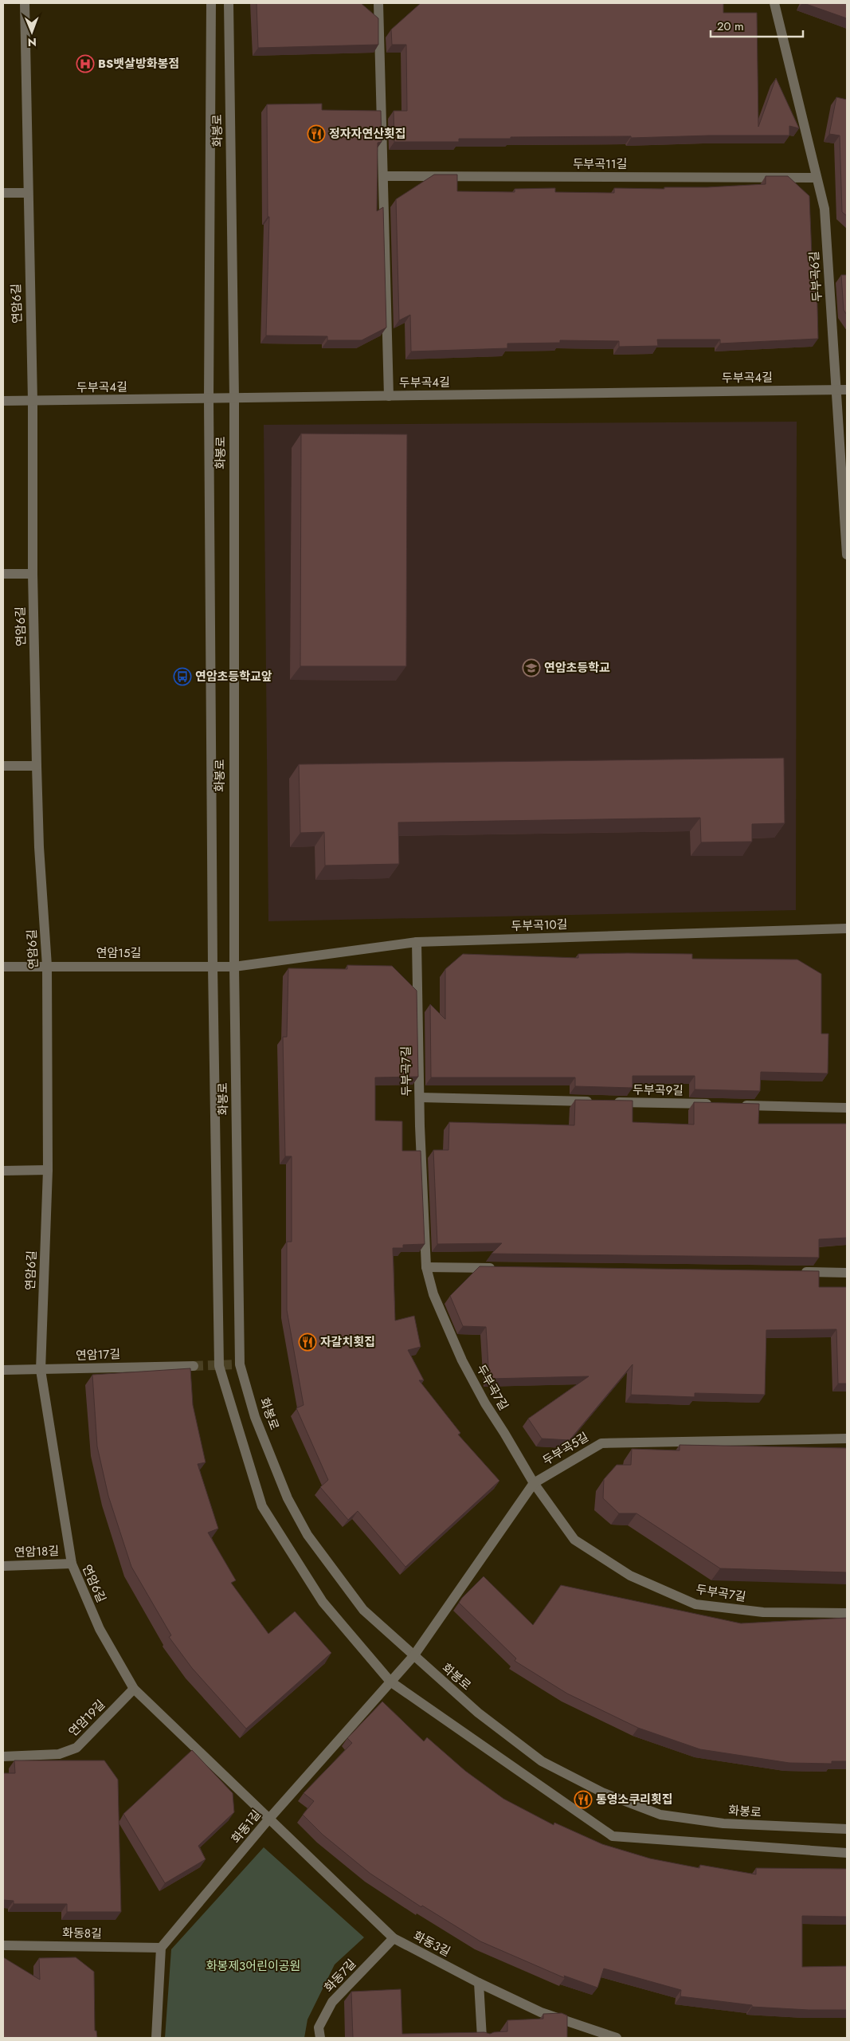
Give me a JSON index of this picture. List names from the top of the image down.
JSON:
{
  "streets": {
    "street": [
      "화봉로",
      "두부곡11길",
      "두부곡6길",
      "연암6길",
      "두부곡4길",
      "두부곡10길",
      "연암15길",
      "두부곡7길",
      "두부곡9길",
      "연암17길",
      "두부곡5길",
      "연암18길",
      "연암19길",
      "화동1길",
      "화동8길",
      "화동3길",
      "화동7길"
    ]
  },
  "crossings": [
    ["화봉로", "두부곡4길"],
    ["화봉로", "두부곡10길"],
    ["화봉로", "연암15길"],
    ["화봉로", "두부곡5길"],
    ["화봉로", "화동1길"],
    ["두부곡11길", "두부곡6길"],
    ["두부곡6길", "두부곡4길"],
    ["연암6길", "두부곡4길"],
    ["연암6길", "연암15길"],
    ["연암6길", "연암17길"],
    ["연암6길", "연암18길"],
    ["연암6길", "연암19길"],
    ["연암6길", "화동1길"],
    ["연암6길", "화동3길"],
    ["두부곡10길", "연암15길"],
    ["두부곡10길", "두부곡7길"],
    ["두부곡7길", "두부곡5길"],
    ["두부곡5길", "화동1길"],
    ["화동1길", "화동8길"],
    ["화동1길", "화동3길"],
    ["화동3길", "화동7길"]
  ],
  "parks": ["화봉제3어린이공원"],
  "places": {
    "hospital": ["BS뱃살방화봉점"],
    "restaurant": ["정자자연산횟집", "자갈치횟집", "통영소쿠리횟집"],
    "school or university": ["연암초등학교"],
    "bus stop": ["연암초등학교앞"]
  },
  "scale_bar": "20 m",
  "north": "bottom"
}
